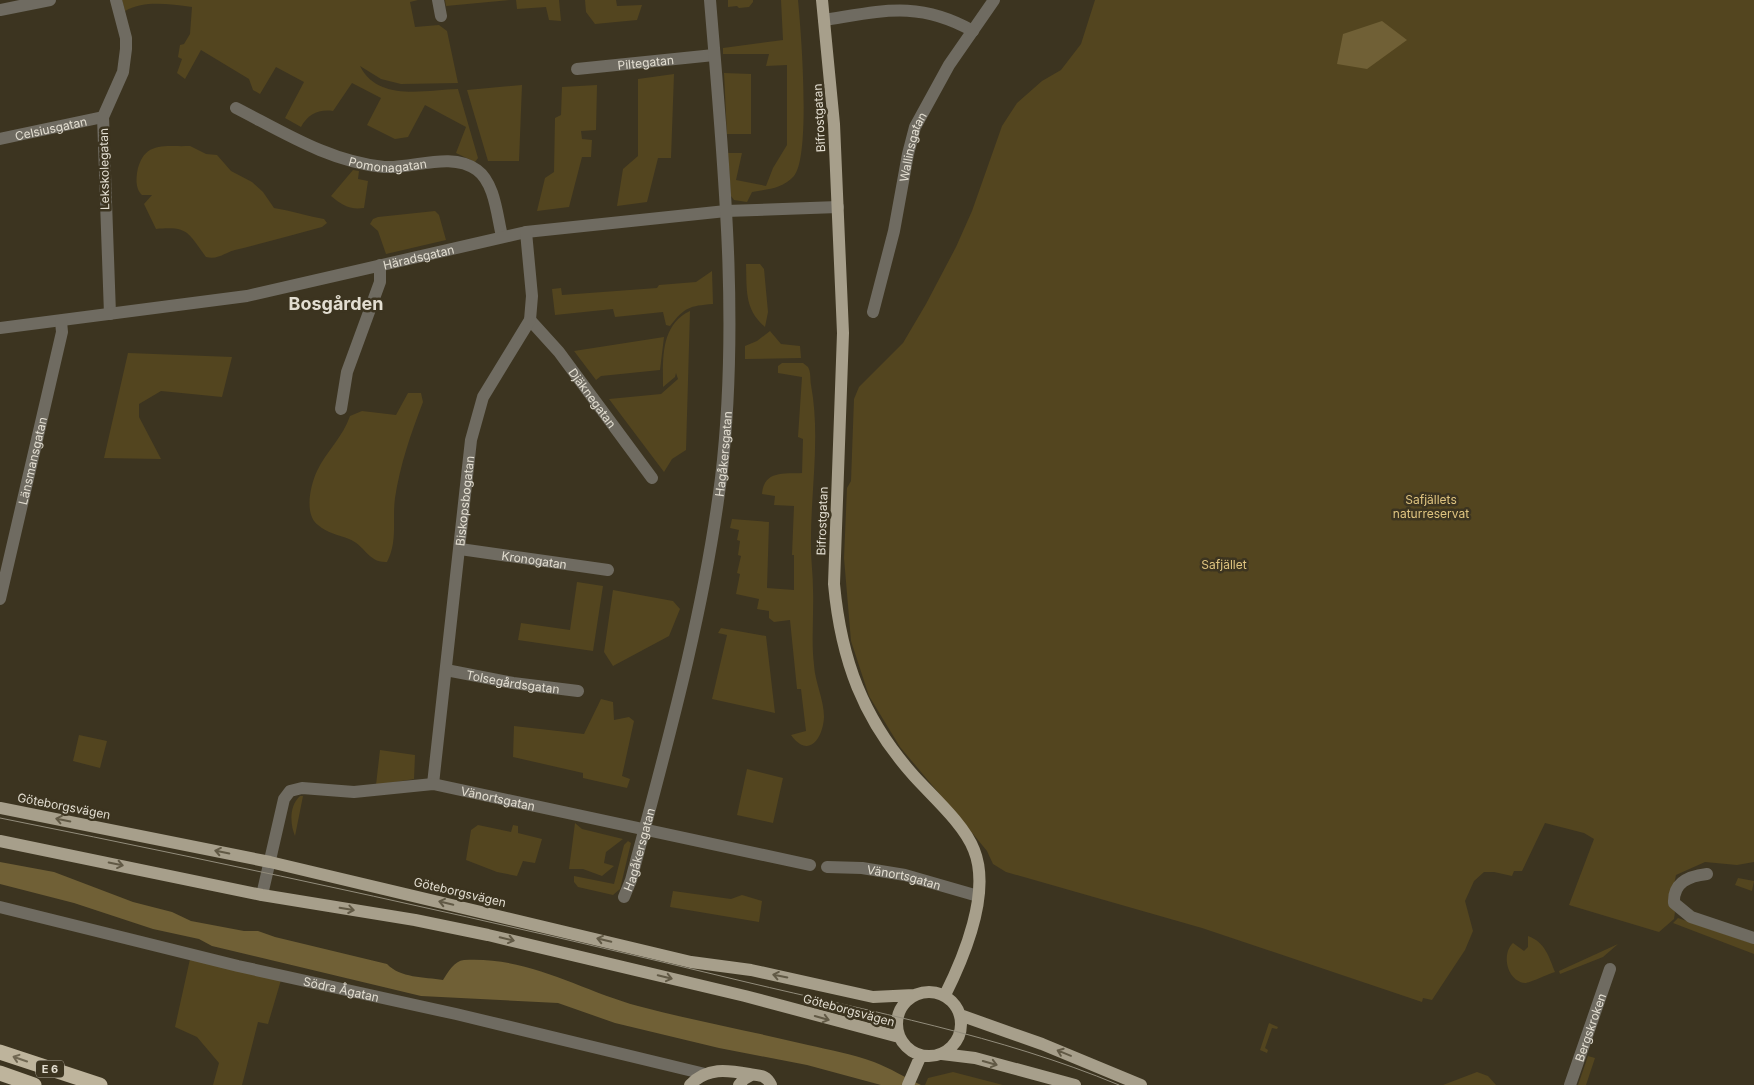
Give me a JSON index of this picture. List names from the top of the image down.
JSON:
{
  "streets": {
    "highway": ["E 6"],
    "main road": ["Bifrostgatan", "Göteborgsvägen"],
    "street": [
      "Piltegatan",
      "Celsiusgatan",
      "Wallinsgatan",
      "Pomonagatan",
      "Lekskolegatan",
      "Häradsgatan",
      "Djäknegatan",
      "Hagåkersgatan",
      "Länsmansgatan",
      "Biskopsbogatan",
      "Kronogatan",
      "Tolsegårdsgatan",
      "Vänortsgatan",
      "Södra Ågatan",
      "Bergskroken"
    ]
  },
  "crossings": [
    ["Piltegatan", "Hagåkersgatan"],
    ["Bifrostgatan", "Häradsgatan"],
    ["Bifrostgatan", "Vänortsgatan"],
    ["Bifrostgatan", "Göteborgsvägen"],
    ["Celsiusgatan", "Lekskolegatan"],
    ["Pomonagatan", "Häradsgatan"],
    ["Lekskolegatan", "Häradsgatan"],
    ["Häradsgatan", "Hagåkersgatan"],
    ["Häradsgatan", "Länsmansgatan"],
    ["Häradsgatan", "Biskopsbogatan"],
    ["Djäknegatan", "Biskopsbogatan"],
    ["Hagåkersgatan", "Vänortsgatan"],
    ["Biskopsbogatan", "Kronogatan"],
    ["Biskopsbogatan", "Tolsegårdsgatan"],
    ["Biskopsbogatan", "Vänortsgatan"],
    ["Vänortsgatan", "Göteborgsvägen"]
  ],
  "districts": ["Bosgården"],
  "parks": ["Safjällets naturreservat", "Safjället"]
}
